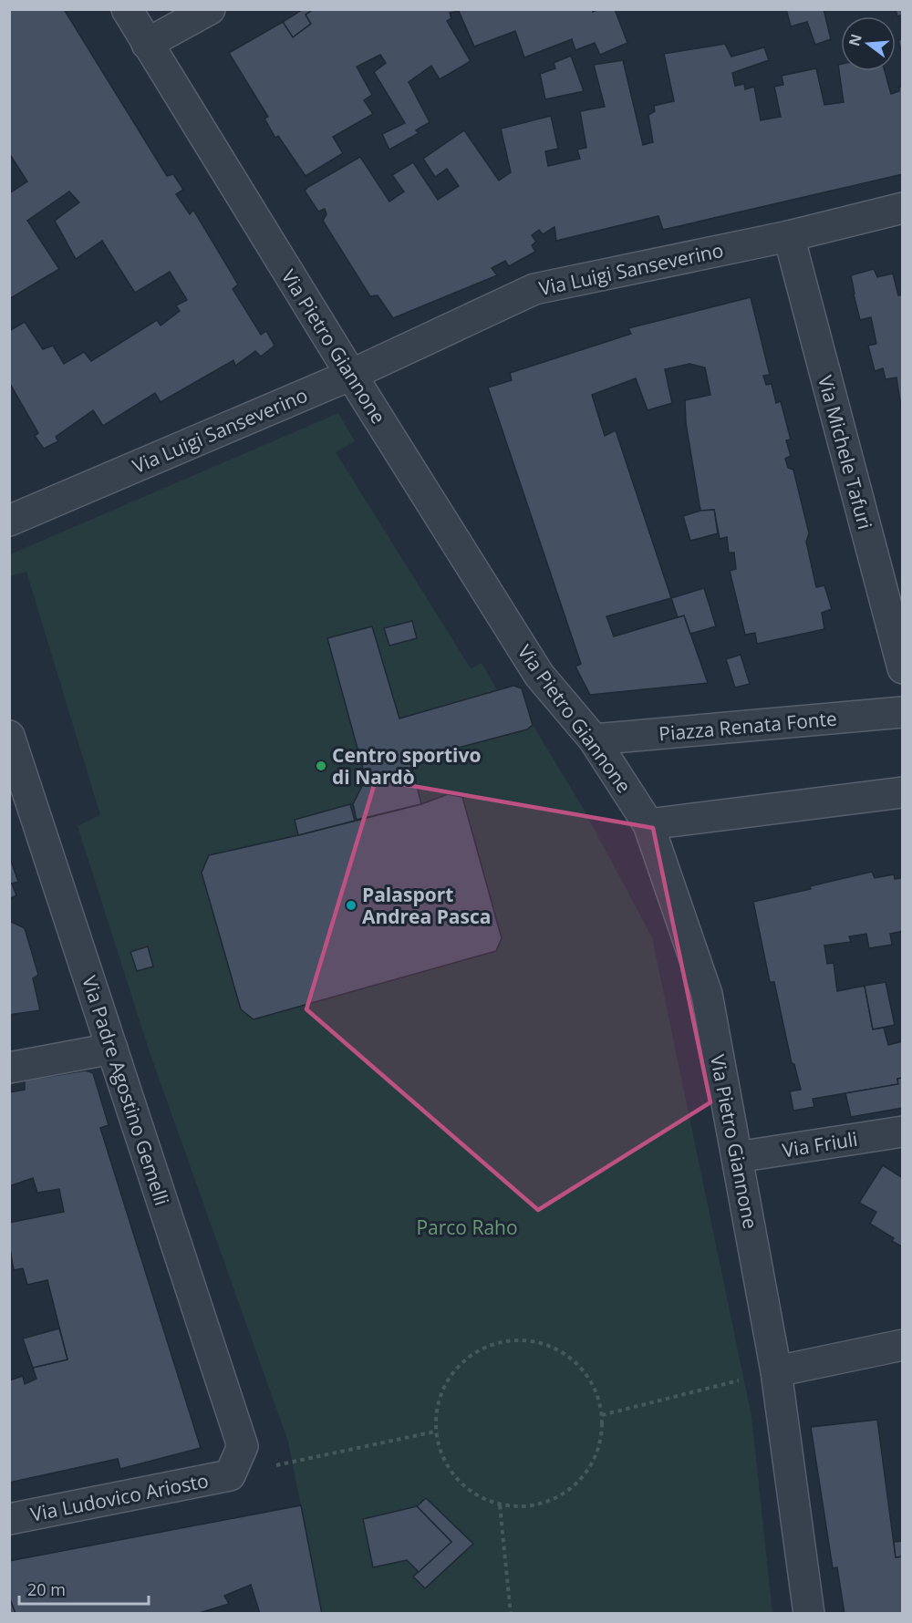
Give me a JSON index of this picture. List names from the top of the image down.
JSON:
{
  "streets": {
    "street": [
      "Via Luigi Sanseverino",
      "Via Pietro Giannone",
      "Via Michele Tafuri",
      "Piazza Renata Fonte",
      "Via Padre Agostino Gemelli",
      "Via Friuli",
      "Via Ludovico Ariosto"
    ]
  },
  "crossings": [
    ["Via Luigi Sanseverino", "Via Pietro Giannone"],
    ["Via Luigi Sanseverino", "Via Michele Tafuri"],
    ["Via Pietro Giannone", "Piazza Renata Fonte"],
    ["Via Pietro Giannone", "Via Friuli"],
    ["Via Padre Agostino Gemelli", "Via Ludovico Ariosto"]
  ],
  "parks": ["Parco Raho"],
  "places": ["Centro sportivo di Nardò", "Palasport Andrea Pasca"],
  "scale_bar": "20 m",
  "north": "left"
}
